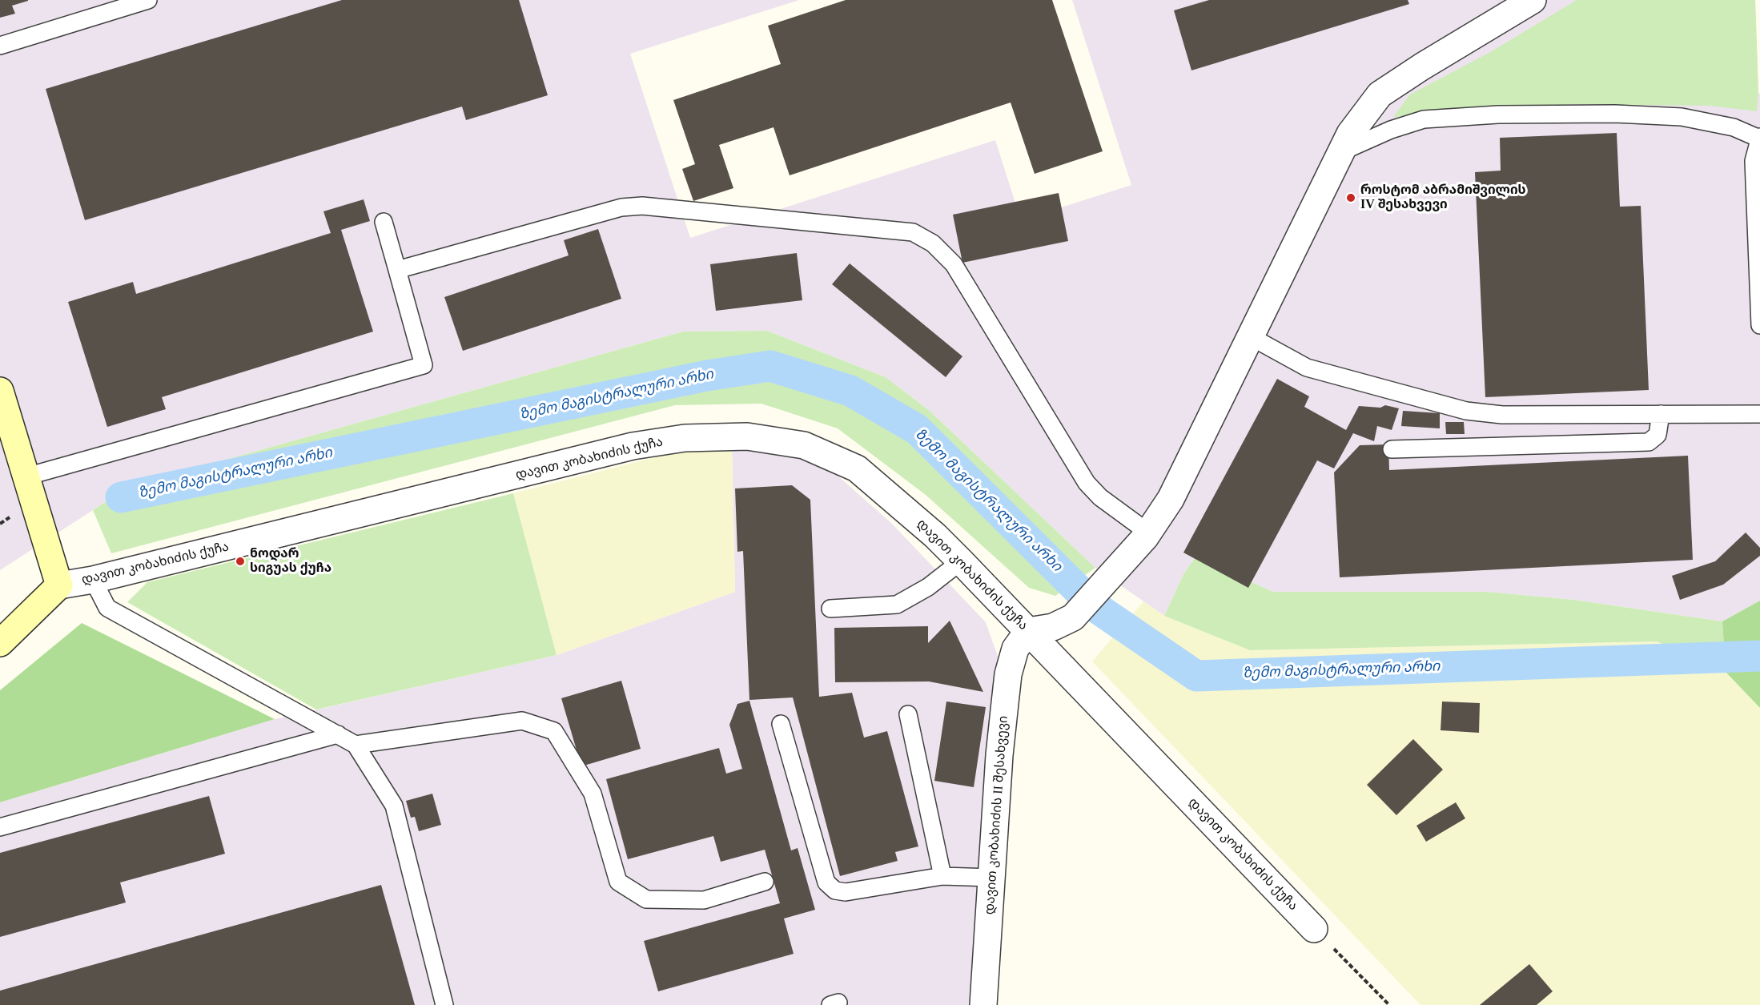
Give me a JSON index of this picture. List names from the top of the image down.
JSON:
{
  "streets": {
    "street": ["დავით კობახიძის ქუჩა", "დავით კობახიძის II შესახვევი"]
  },
  "crossings": [
    ["დავით კობახიძის ქუჩა", "დავით კობახიძის II შესახვევი"]
  ],
  "water": ["ზემო მაგისტრალური არხი"],
  "places": ["როსტომ აბრამიშვილის IV შესახვევი", "ნოდარ სიგუას ქუჩა"]
}
